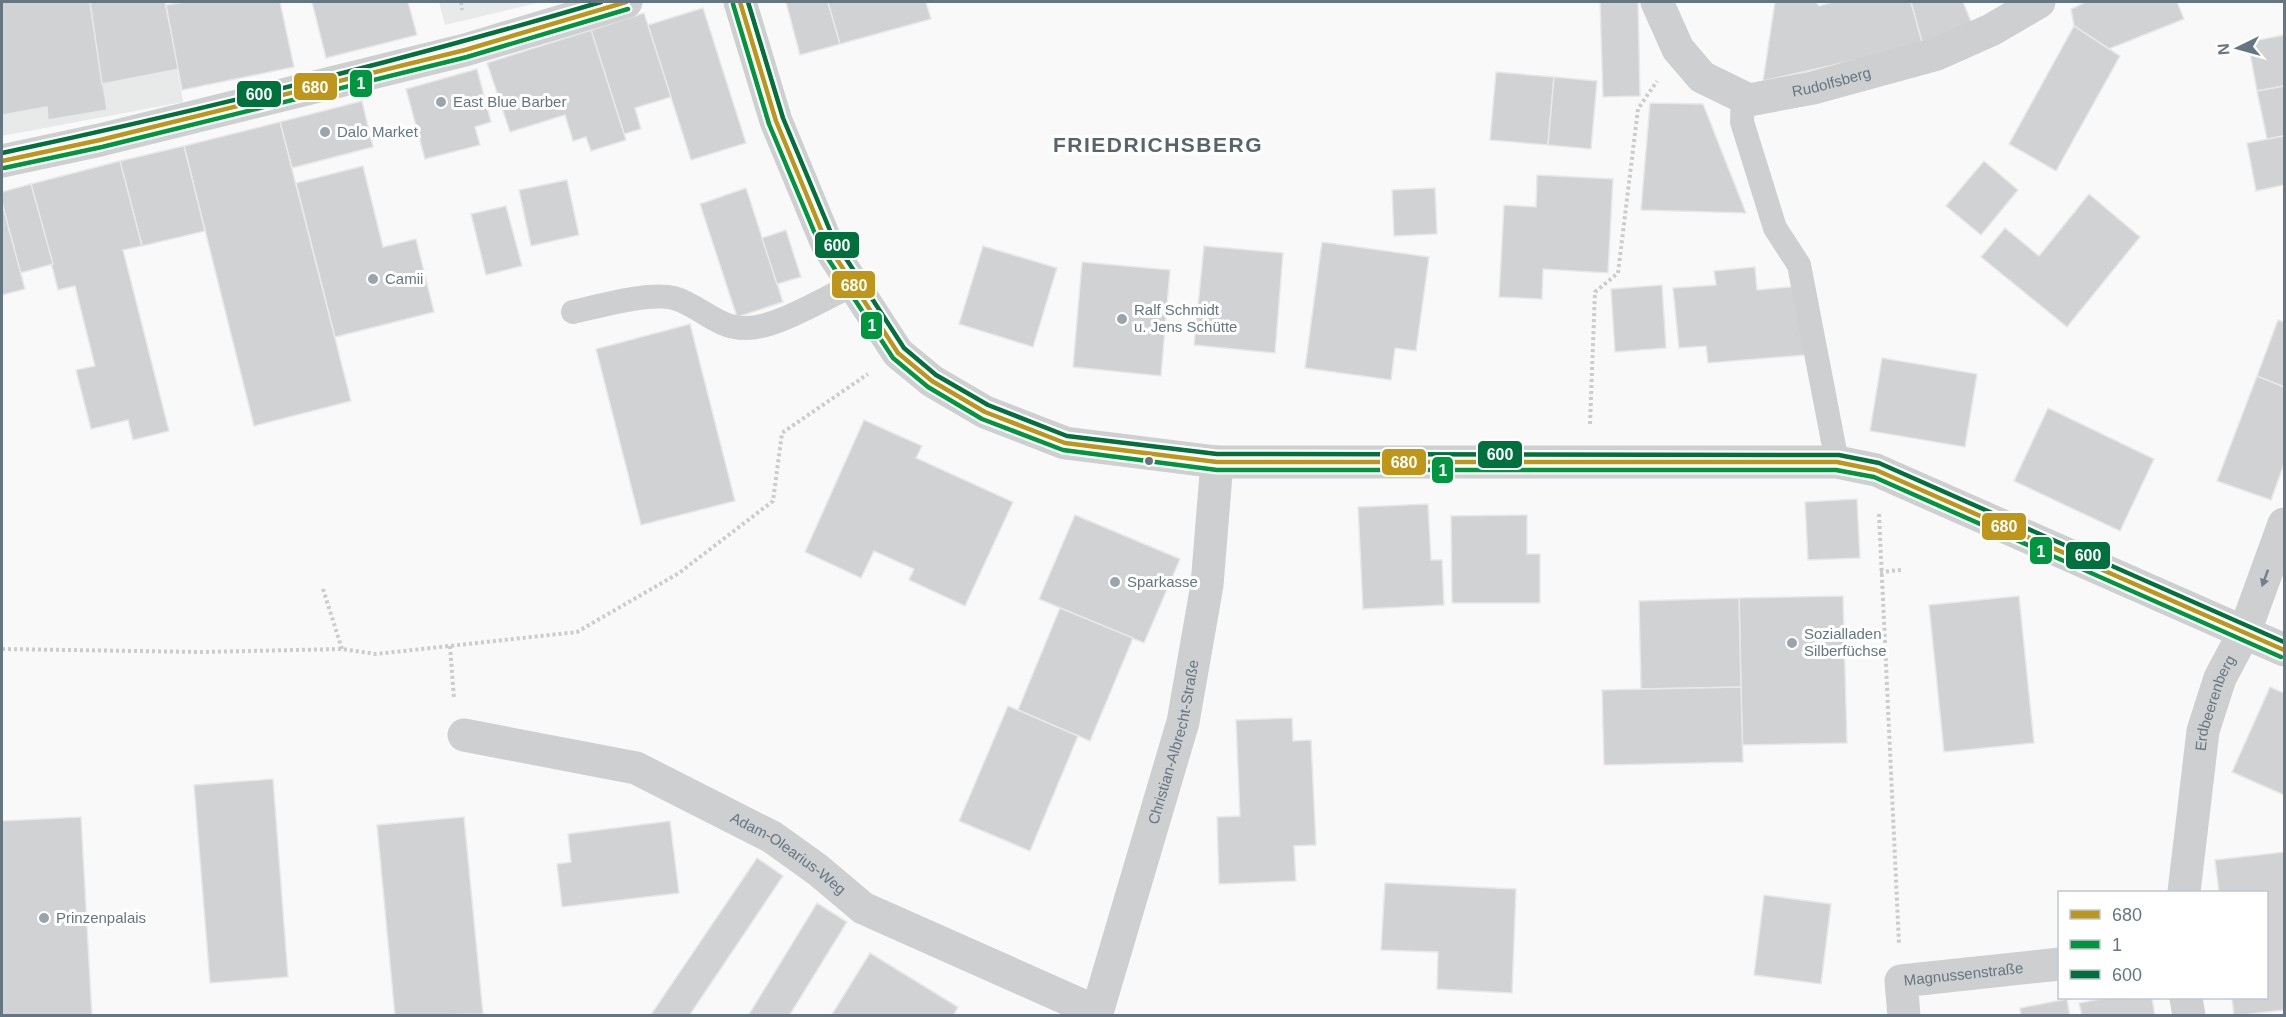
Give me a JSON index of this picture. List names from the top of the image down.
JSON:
{
  "streets": {
    "street": [
      "Rudolfsberg",
      "Erdbeerenberg",
      "Christian-Albrecht-Straße",
      "Adam-Olearius-Weg",
      "Magnussenstraße"
    ]
  },
  "crossings": [
    ["Christian-Albrecht-Straße", "Adam-Olearius-Weg"]
  ],
  "districts": ["FRIEDRICHSBERG"],
  "places": [
    "East Blue Barber",
    "Dalo Market",
    "Camii",
    "Ralf Schmidt u. Jens Schütte",
    "Sparkasse",
    "Sozialladen Silberfüchse",
    "Prinzenpalais"
  ],
  "lines": ["transit line 680", "transit line 600", "transit line 1"],
  "legend": ["680", "1", "600"],
  "north": "left"
}
